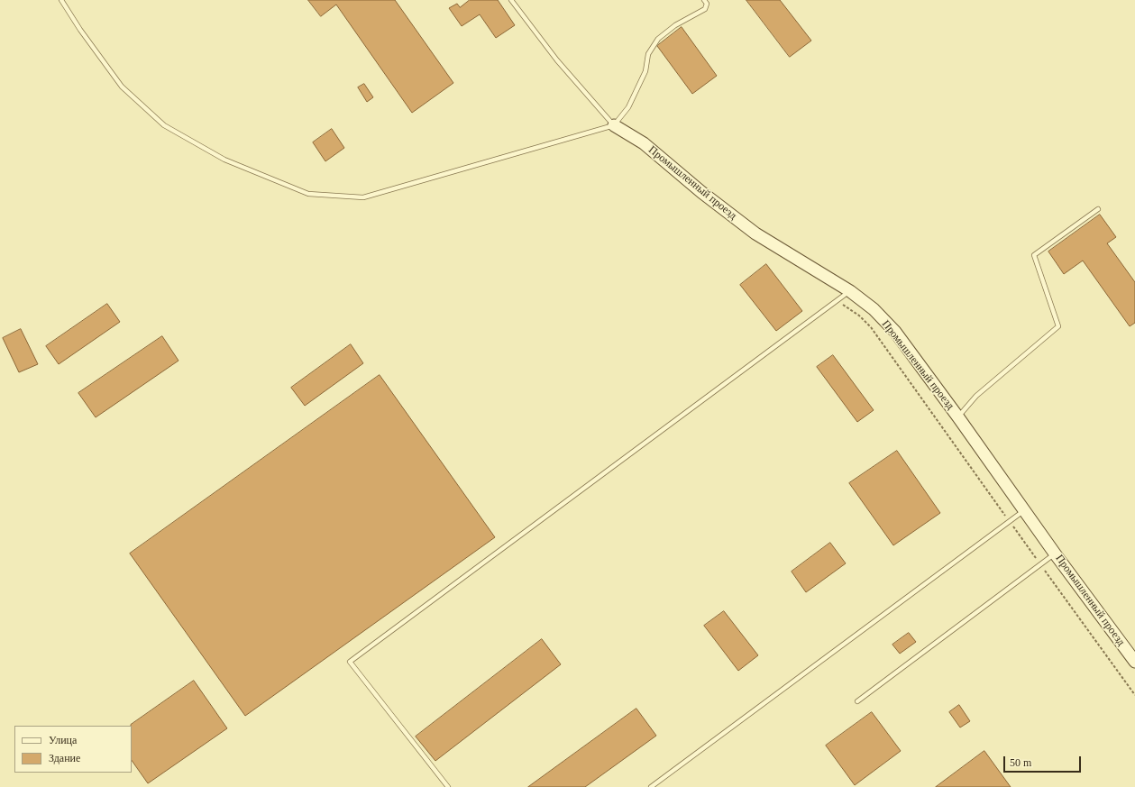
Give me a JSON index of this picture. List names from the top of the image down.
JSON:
{
  "streets": {
    "street": ["Промышленный проезд"]
  },
  "legend": ["Улица", "Здание"],
  "scale_bar": "50 m"
}
